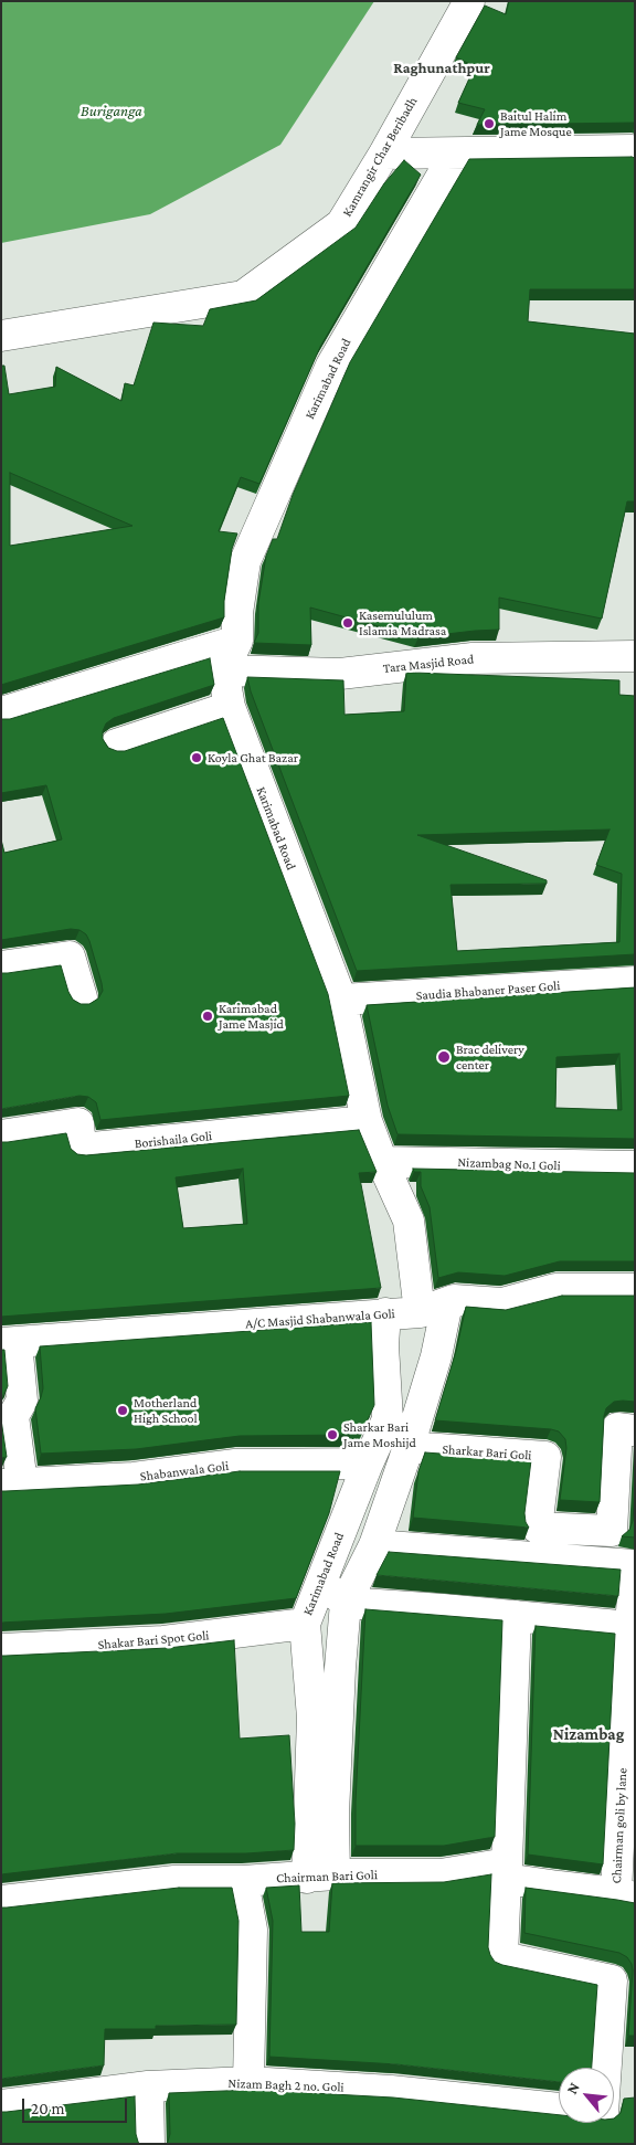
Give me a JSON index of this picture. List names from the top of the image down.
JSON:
{
  "streets": {
    "street": [
      "Kamrangir Char Beribadh",
      "Karimabad Road",
      "Tara Masjid Road",
      "Saudia Bhabaner Paser Goli",
      "Borishaila Goli",
      "Nizambag No.1 Goli",
      "A/C Masjid Shabanwala Goli",
      "Sharkar Bari Goli",
      "Shabanwala Goli",
      "Shakar Bari Spot Goli",
      "Chairman goli by lane",
      "Chairman Bari Goli",
      "Nizam Bagh 2 no. Goli"
    ]
  },
  "crossings": [
    ["Karimabad Road", "Tara Masjid Road"],
    ["Karimabad Road", "Saudia Bhabaner Paser Goli"],
    ["Karimabad Road", "Borishaila Goli"],
    ["Karimabad Road", "Nizambag No.1 Goli"],
    ["Karimabad Road", "A/C Masjid Shabanwala Goli"],
    ["Karimabad Road", "Shabanwala Goli"],
    ["Karimabad Road", "Shakar Bari Spot Goli"],
    ["Karimabad Road", "Chairman Bari Goli"],
    ["Chairman goli by lane", "Chairman Bari Goli"]
  ],
  "districts": ["Raghunathpur", "Nizambag"],
  "water": ["Buriganga"],
  "places": [
    "Baitul Halim Jame Mosque",
    "Kasemululum Islamia Madrasa",
    "Koyla Ghat Bazar",
    "Karimabad Jame Masjid",
    "Brac delivery center",
    "Motherland High School",
    "Sharkar Bari Jame Moshijd"
  ],
  "scale_bar": "20 m",
  "north": "top left"
}
